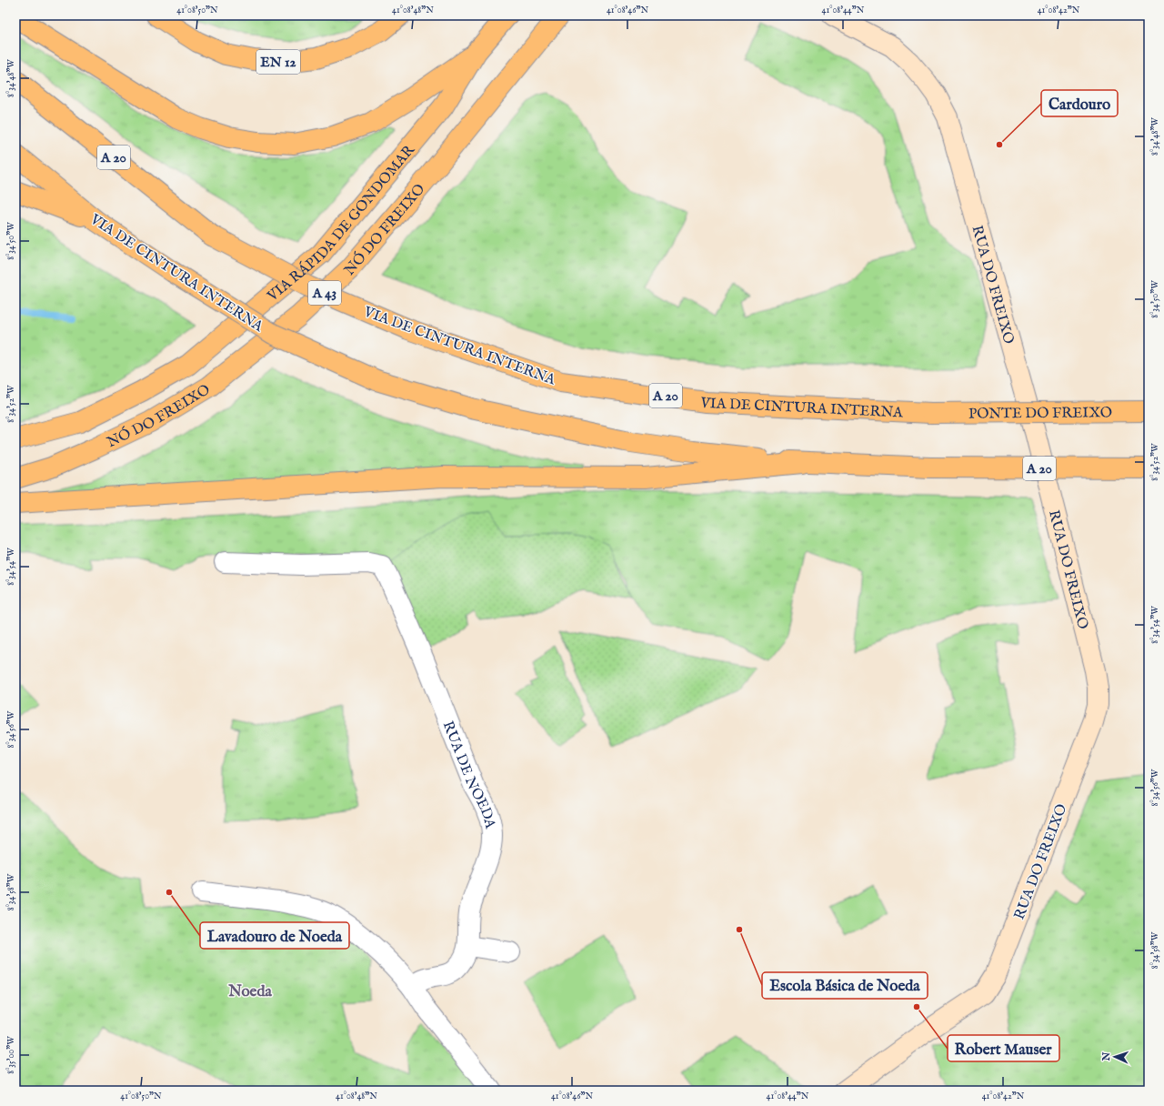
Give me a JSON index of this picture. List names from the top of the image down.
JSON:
{
  "streets": {
    "main road": [
      "EN 12",
      "A 20",
      "VIA RÁPIDA DE GONDOMAR",
      "NÓ DO FREIXO",
      "VIA DE CINTURA INTERNA",
      "RUA DO FREIXO",
      "A 43",
      "PONTE DO FREIXO"
    ],
    "street": ["RUA DE NOEDA"]
  },
  "crossings": [
    ["VIA DE CINTURA INTERNA", "PONTE DO FREIXO"]
  ],
  "districts": ["Noeda"],
  "places": [
    "Cardouro",
    "Lavadouro de Noeda",
    "Escola Básica de Noeda",
    "Robert Mauser"
  ],
  "north": "left",
  "coordinates": [
    "41°08'50\"N",
    "41°08'48\"N",
    "41°08'46\"N",
    "41°08'44\"N",
    "41°08'42\"N",
    "8°34'48\"W",
    "8°34'50\"W",
    "8°34'52\"W",
    "8°34'54\"W",
    "8°34'56\"W",
    "8°34'58\"W",
    "8°35'00\"W"
  ]
}
